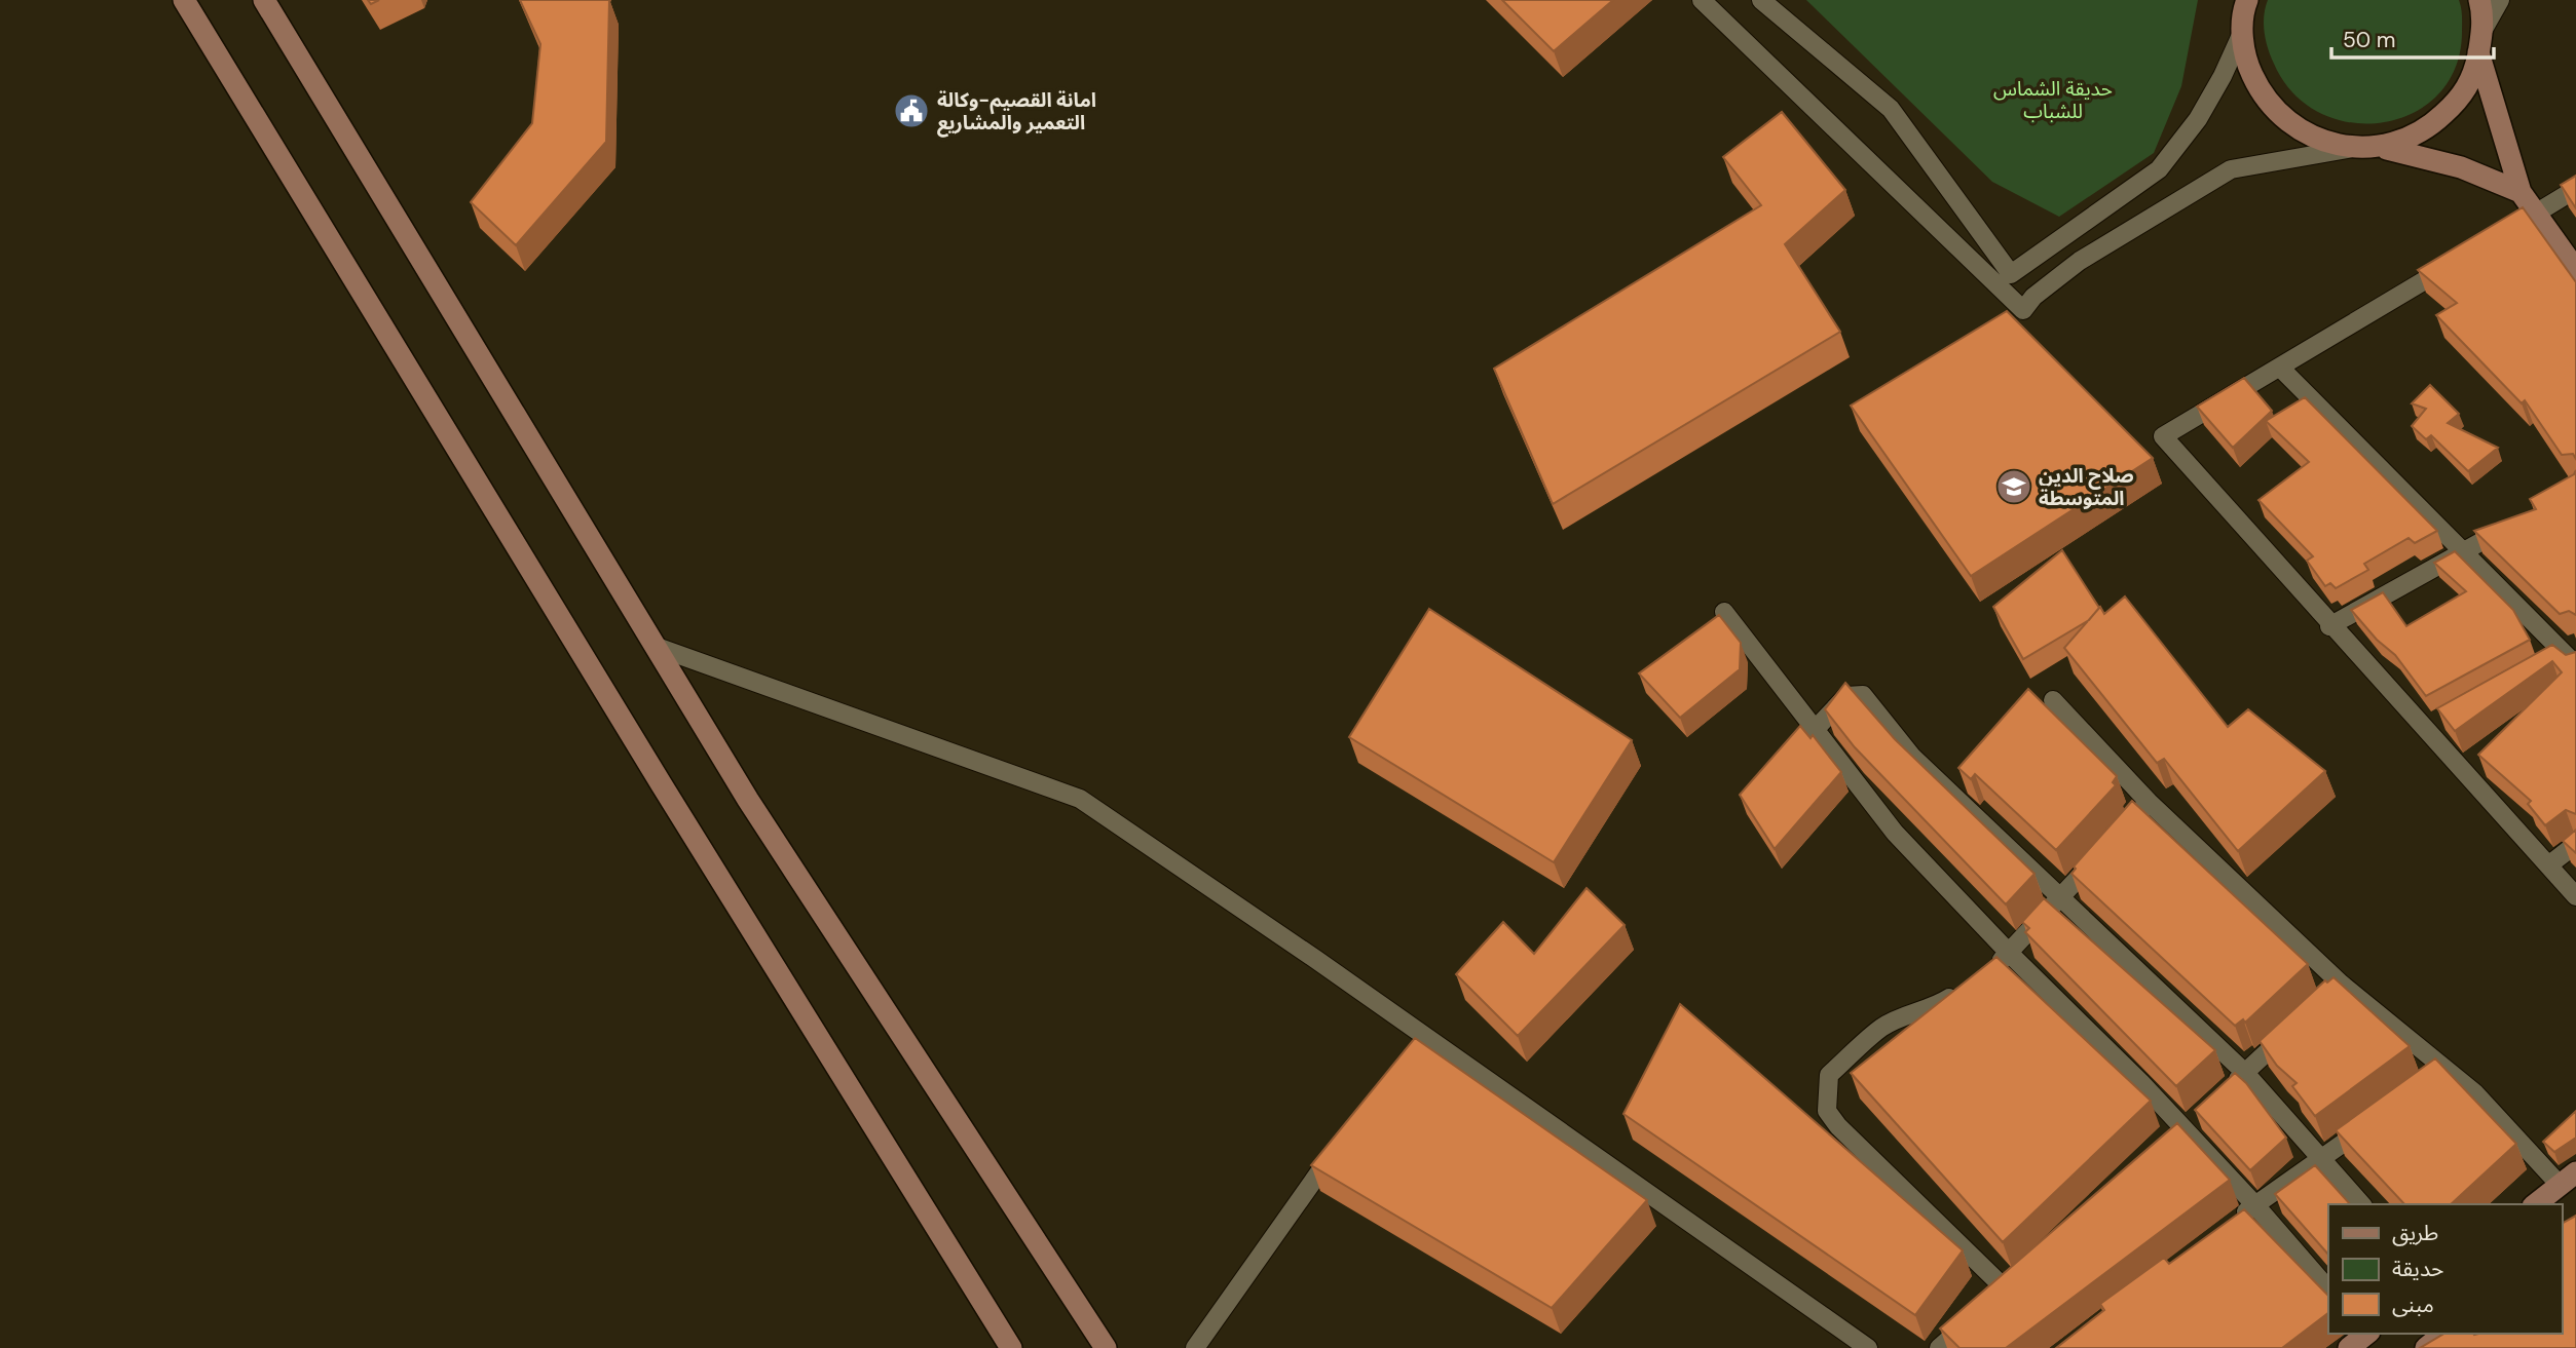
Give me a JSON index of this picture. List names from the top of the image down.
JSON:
{
  "parks": ["حديقة الشماس للشباب"],
  "places": {
    "public building": ["امانة القصيم-وكالة التعمير والمشاريع"],
    "school or university": ["صلاح الدين المتوسطة"]
  },
  "legend": ["طريق", "حديقة", "مبنى"],
  "scale_bar": "50 m"
}
